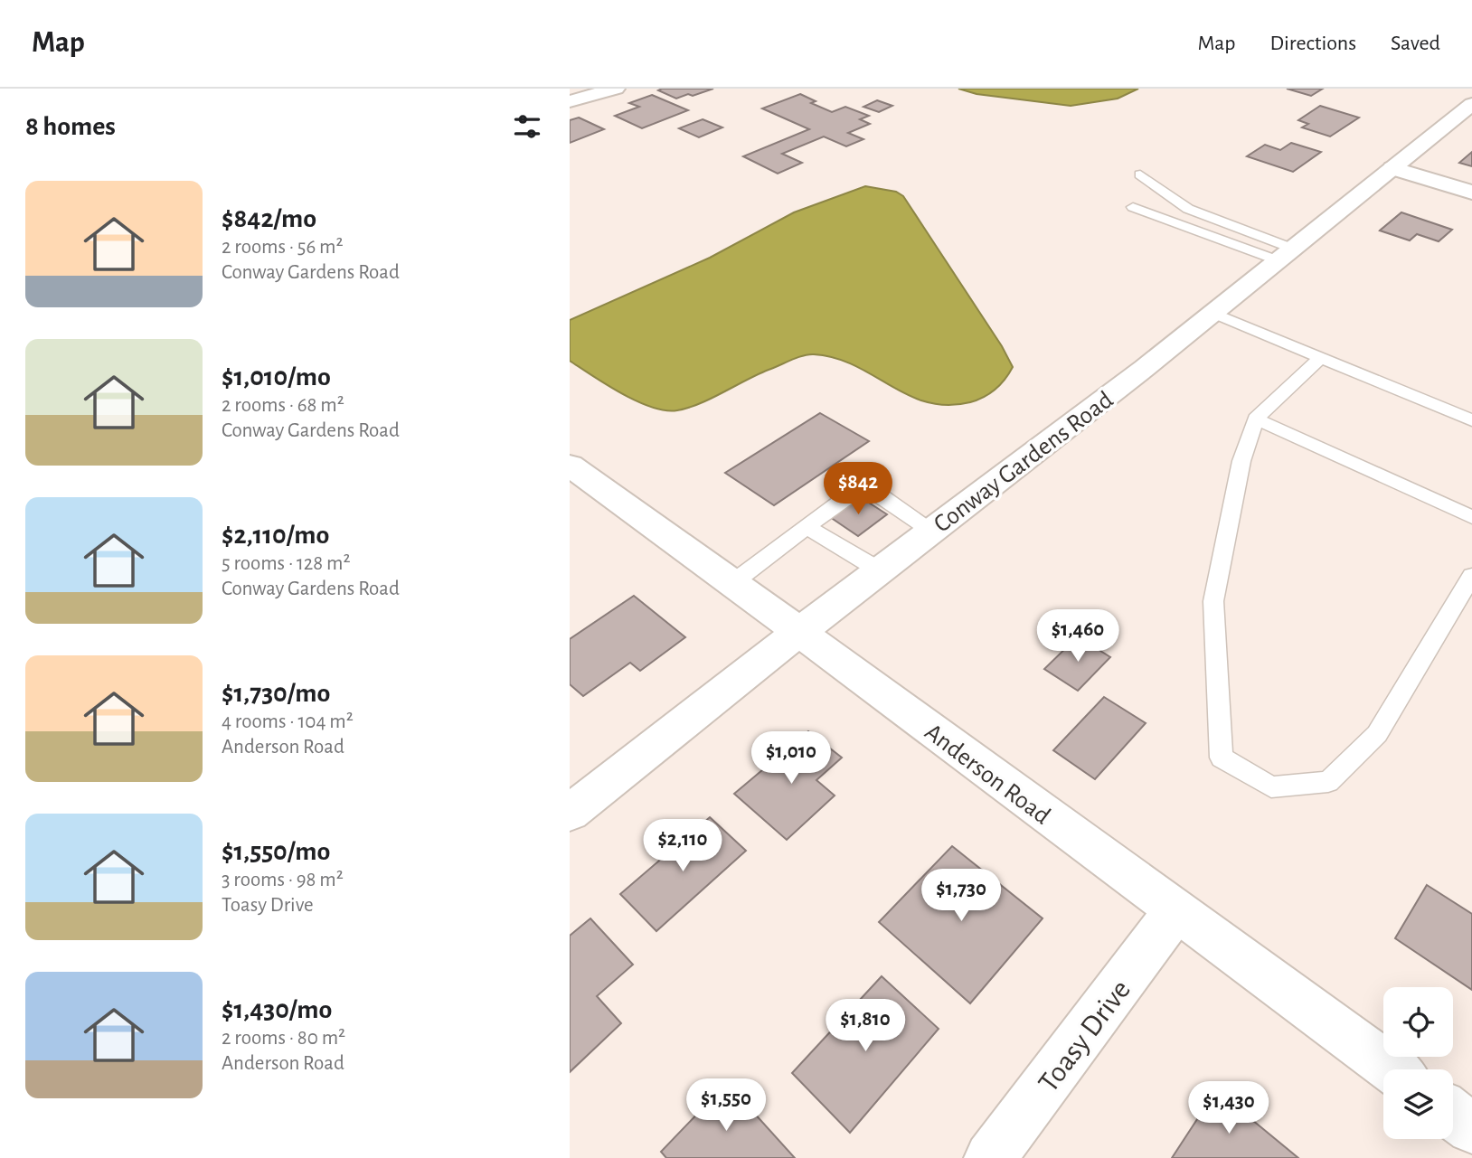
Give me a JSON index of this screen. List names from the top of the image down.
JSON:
{
  "streets": {
    "street": ["Conway Gardens Road", "Anderson Road", "Toasy Drive"]
  },
  "crossings": [
    ["Conway Gardens Road", "Anderson Road"],
    ["Anderson Road", "Toasy Drive"]
  ],
  "page": {
    "header": "Map",
    "nav": ["Map", "Directions", "Saved"],
    "heading": "8 homes",
    "list": [
      {
        "name": "$842/mo",
        "note": "2 rooms · 56 m² · Conway Gardens Road"
      },
      {
        "name": "$1,010/mo",
        "note": "2 rooms · 68 m² · Conway Gardens Road"
      },
      {
        "name": "$2,110/mo",
        "note": "5 rooms · 128 m² · Conway Gardens Road"
      },
      {
        "name": "$1,730/mo",
        "note": "4 rooms · 104 m² · Anderson Road"
      },
      {
        "name": "$1,550/mo",
        "note": "3 rooms · 98 m² · Toasy Drive"
      },
      {
        "name": "$1,430/mo",
        "note": "2 rooms · 80 m² · Anderson Road"
      }
    ],
    "price": [
      "$842",
      "$1,460",
      "$1,010",
      "$2,110",
      "$1,730",
      "$1,810",
      "$1,550",
      "$1,430"
    ]
  }
}
